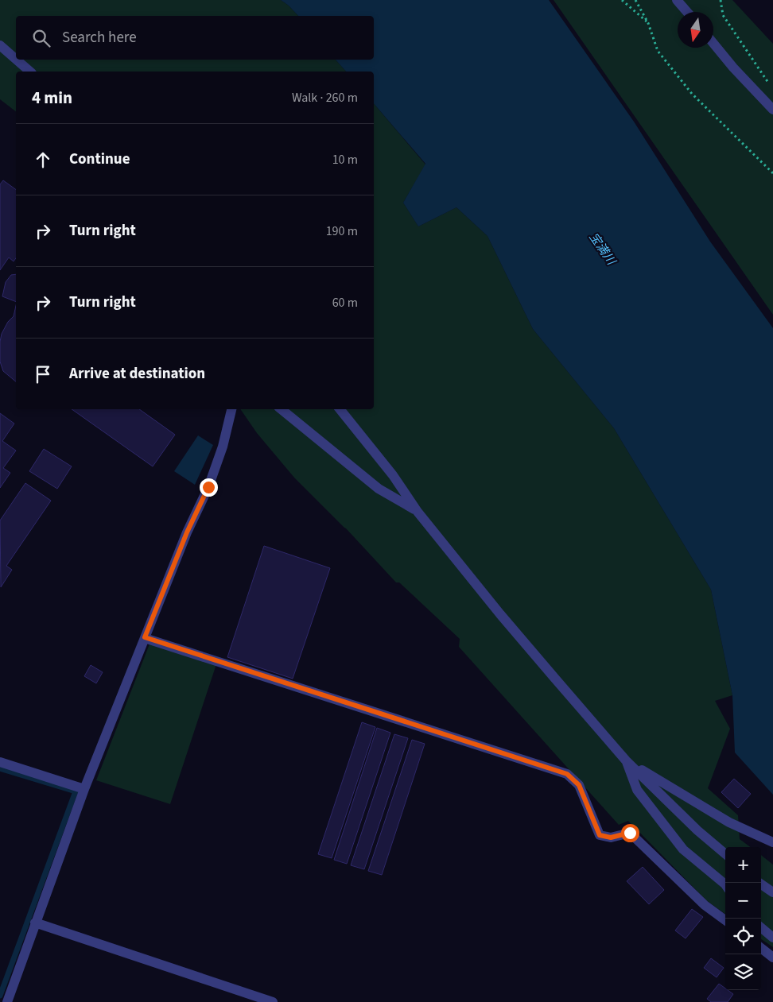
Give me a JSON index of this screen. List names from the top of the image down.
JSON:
{
  "water": ["宝満川"],
  "north": "bottom",
  "page": {
    "search": "Search here",
    "heading": ["4 min", "Walk · 260 m"],
    "list": [
      ["Continue", "10 m"],
      ["Turn right", "190 m"],
      ["Turn right", "60 m"],
      "Arrive at destination"
    ],
    "map_buttons": ["+", "−"]
  }
}
